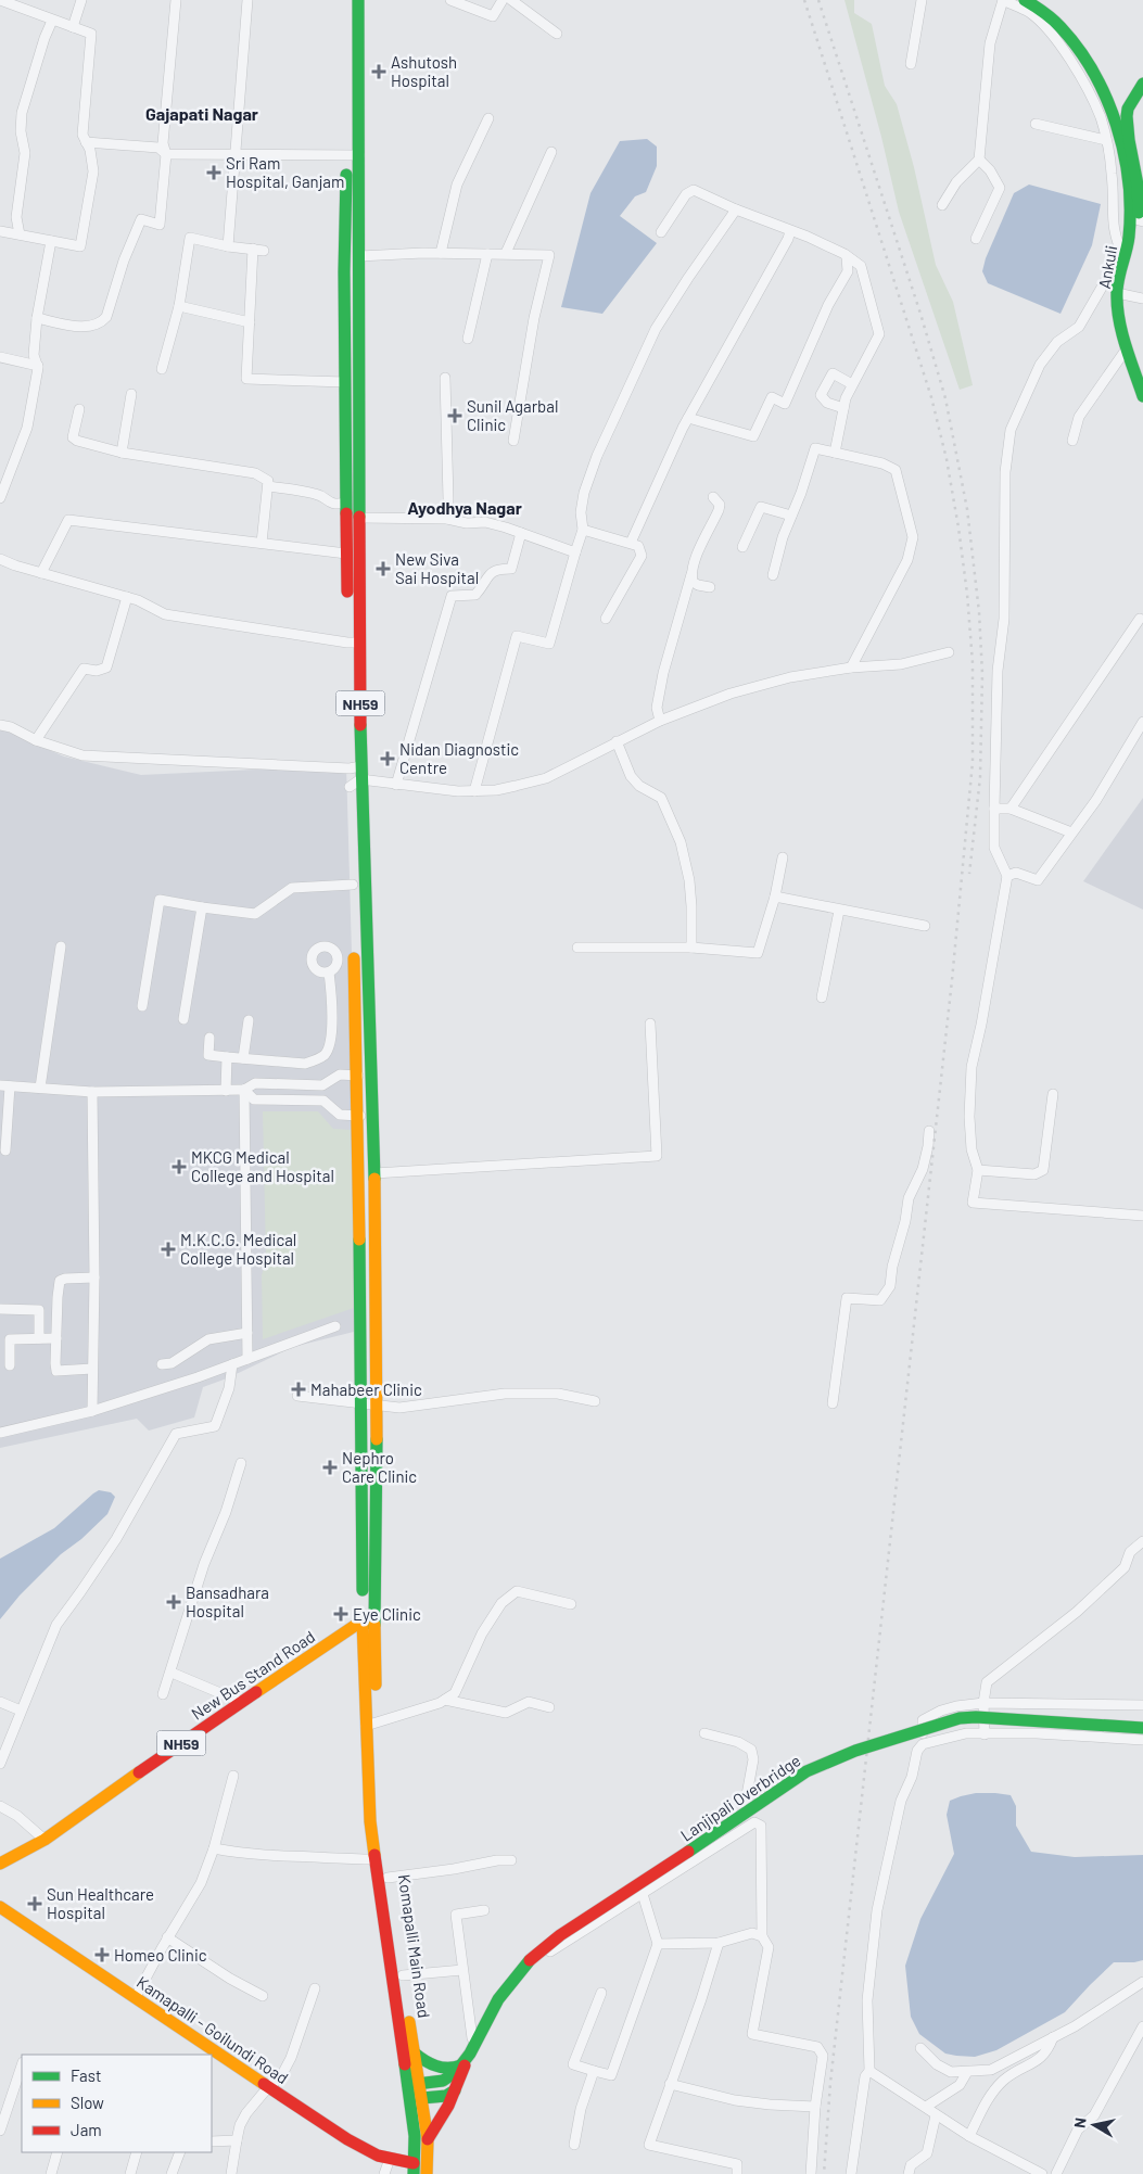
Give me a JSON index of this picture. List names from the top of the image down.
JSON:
{
  "streets": {
    "main road": [
      "Ankuli",
      "NH59",
      "New Bus Stand Road",
      "Lanjipali Overbridge",
      "Komapalli Main Road",
      "Kamapalli - Goilundi Road"
    ]
  },
  "crossings": [
    ["NH59", "New Bus Stand Road"],
    ["Lanjipali Overbridge", "Komapalli Main Road"]
  ],
  "districts": ["Gajapati Nagar", "Ayodhya Nagar"],
  "places": {
    "health": [
      "Ashutosh Hospital",
      "Sri Ram Hospital, Ganjam",
      "Sunil Agarbal Clinic",
      "New Siva Sai Hospital",
      "Nidan Diagnostic Centre",
      "MKCG Medical College and Hospital",
      "M.K.C.G. Medical College Hospital",
      "Mahabeer Clinic",
      "Nephro Care Clinic",
      "Bansadhara Hospital",
      "Eye Clinic",
      "Sun Healthcare Hospital",
      "Homeo Clinic"
    ]
  },
  "legend": ["Fast", "Slow", "Jam"],
  "north": "left"
}
